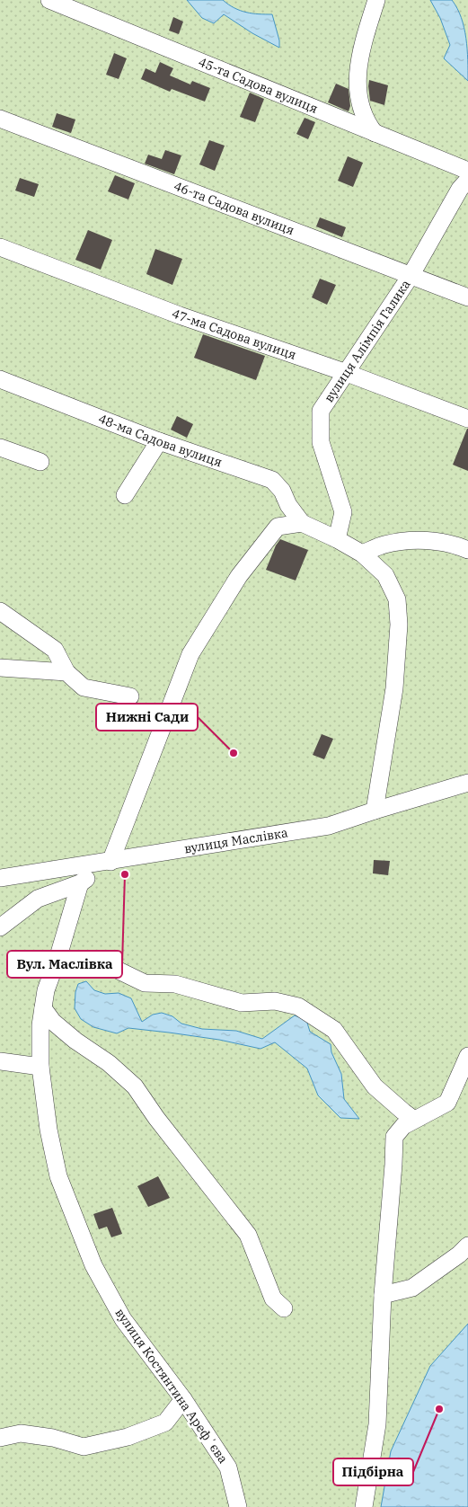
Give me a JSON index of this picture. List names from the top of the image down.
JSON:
{
  "streets": {
    "street": [
      "45-та Садова вулиця",
      "46-та Садова вулиця",
      "47-ма Садова вулиця",
      "вулиця Алімпія Галика",
      "48-ма Садова вулиця",
      "вулиця Маслівка",
      "вулиця Костянтина Арефʼєва"
    ]
  },
  "crossings": [
    ["46-та Садова вулиця", "вулиця Алімпія Галика"],
    ["47-ма Садова вулиця", "вулиця Алімпія Галика"]
  ],
  "places": ["Нижні Сади", "Вул. Маслівка", "Підбірна"]
}
